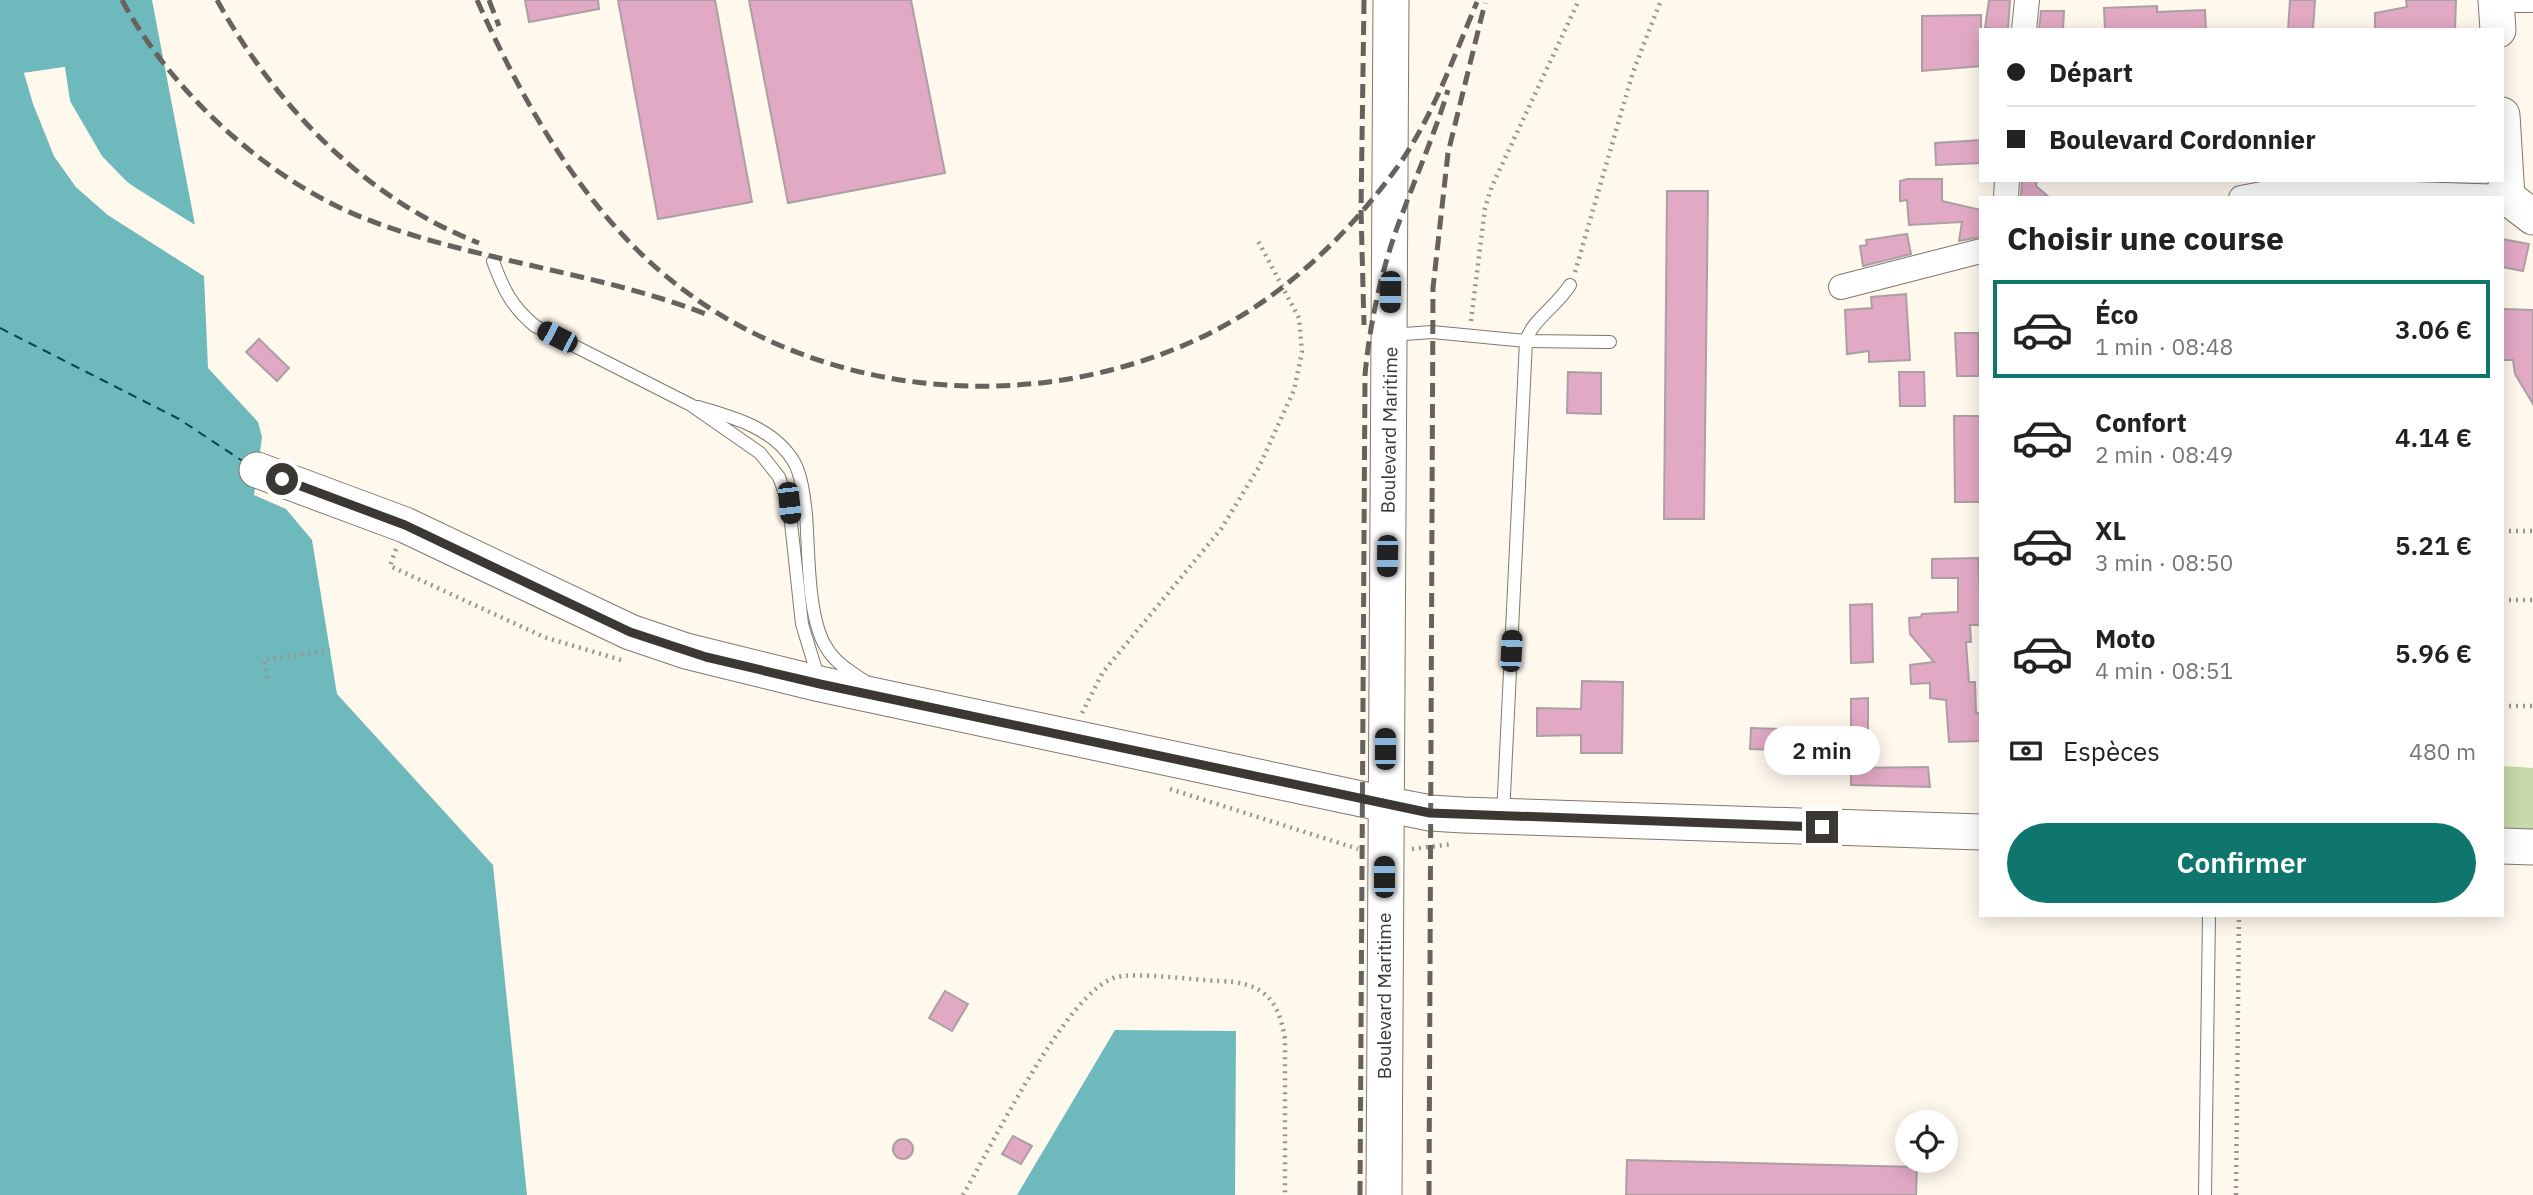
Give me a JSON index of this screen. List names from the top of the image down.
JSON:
{
  "streets": {
    "street": ["Boulevard Maritime"]
  },
  "page": {
    "banner": ["Départ", "Boulevard Cordonnier"],
    "heading": "Choisir une course",
    "list": [
      {
        "name": "Éco",
        "note": "1 min · 08:48",
        "value": "3.06 €"
      },
      {
        "name": "Confort",
        "note": "2 min · 08:49",
        "value": "4.14 €"
      },
      {
        "name": "XL",
        "note": "3 min · 08:50",
        "value": "5.21 €"
      },
      {
        "name": "Moto",
        "note": "4 min · 08:51",
        "value": "5.96 €"
      }
    ],
    "pay": ["Espèces", "480 m"],
    "bubble": "2 min",
    "buttons": "Confirmer"
  }
}
